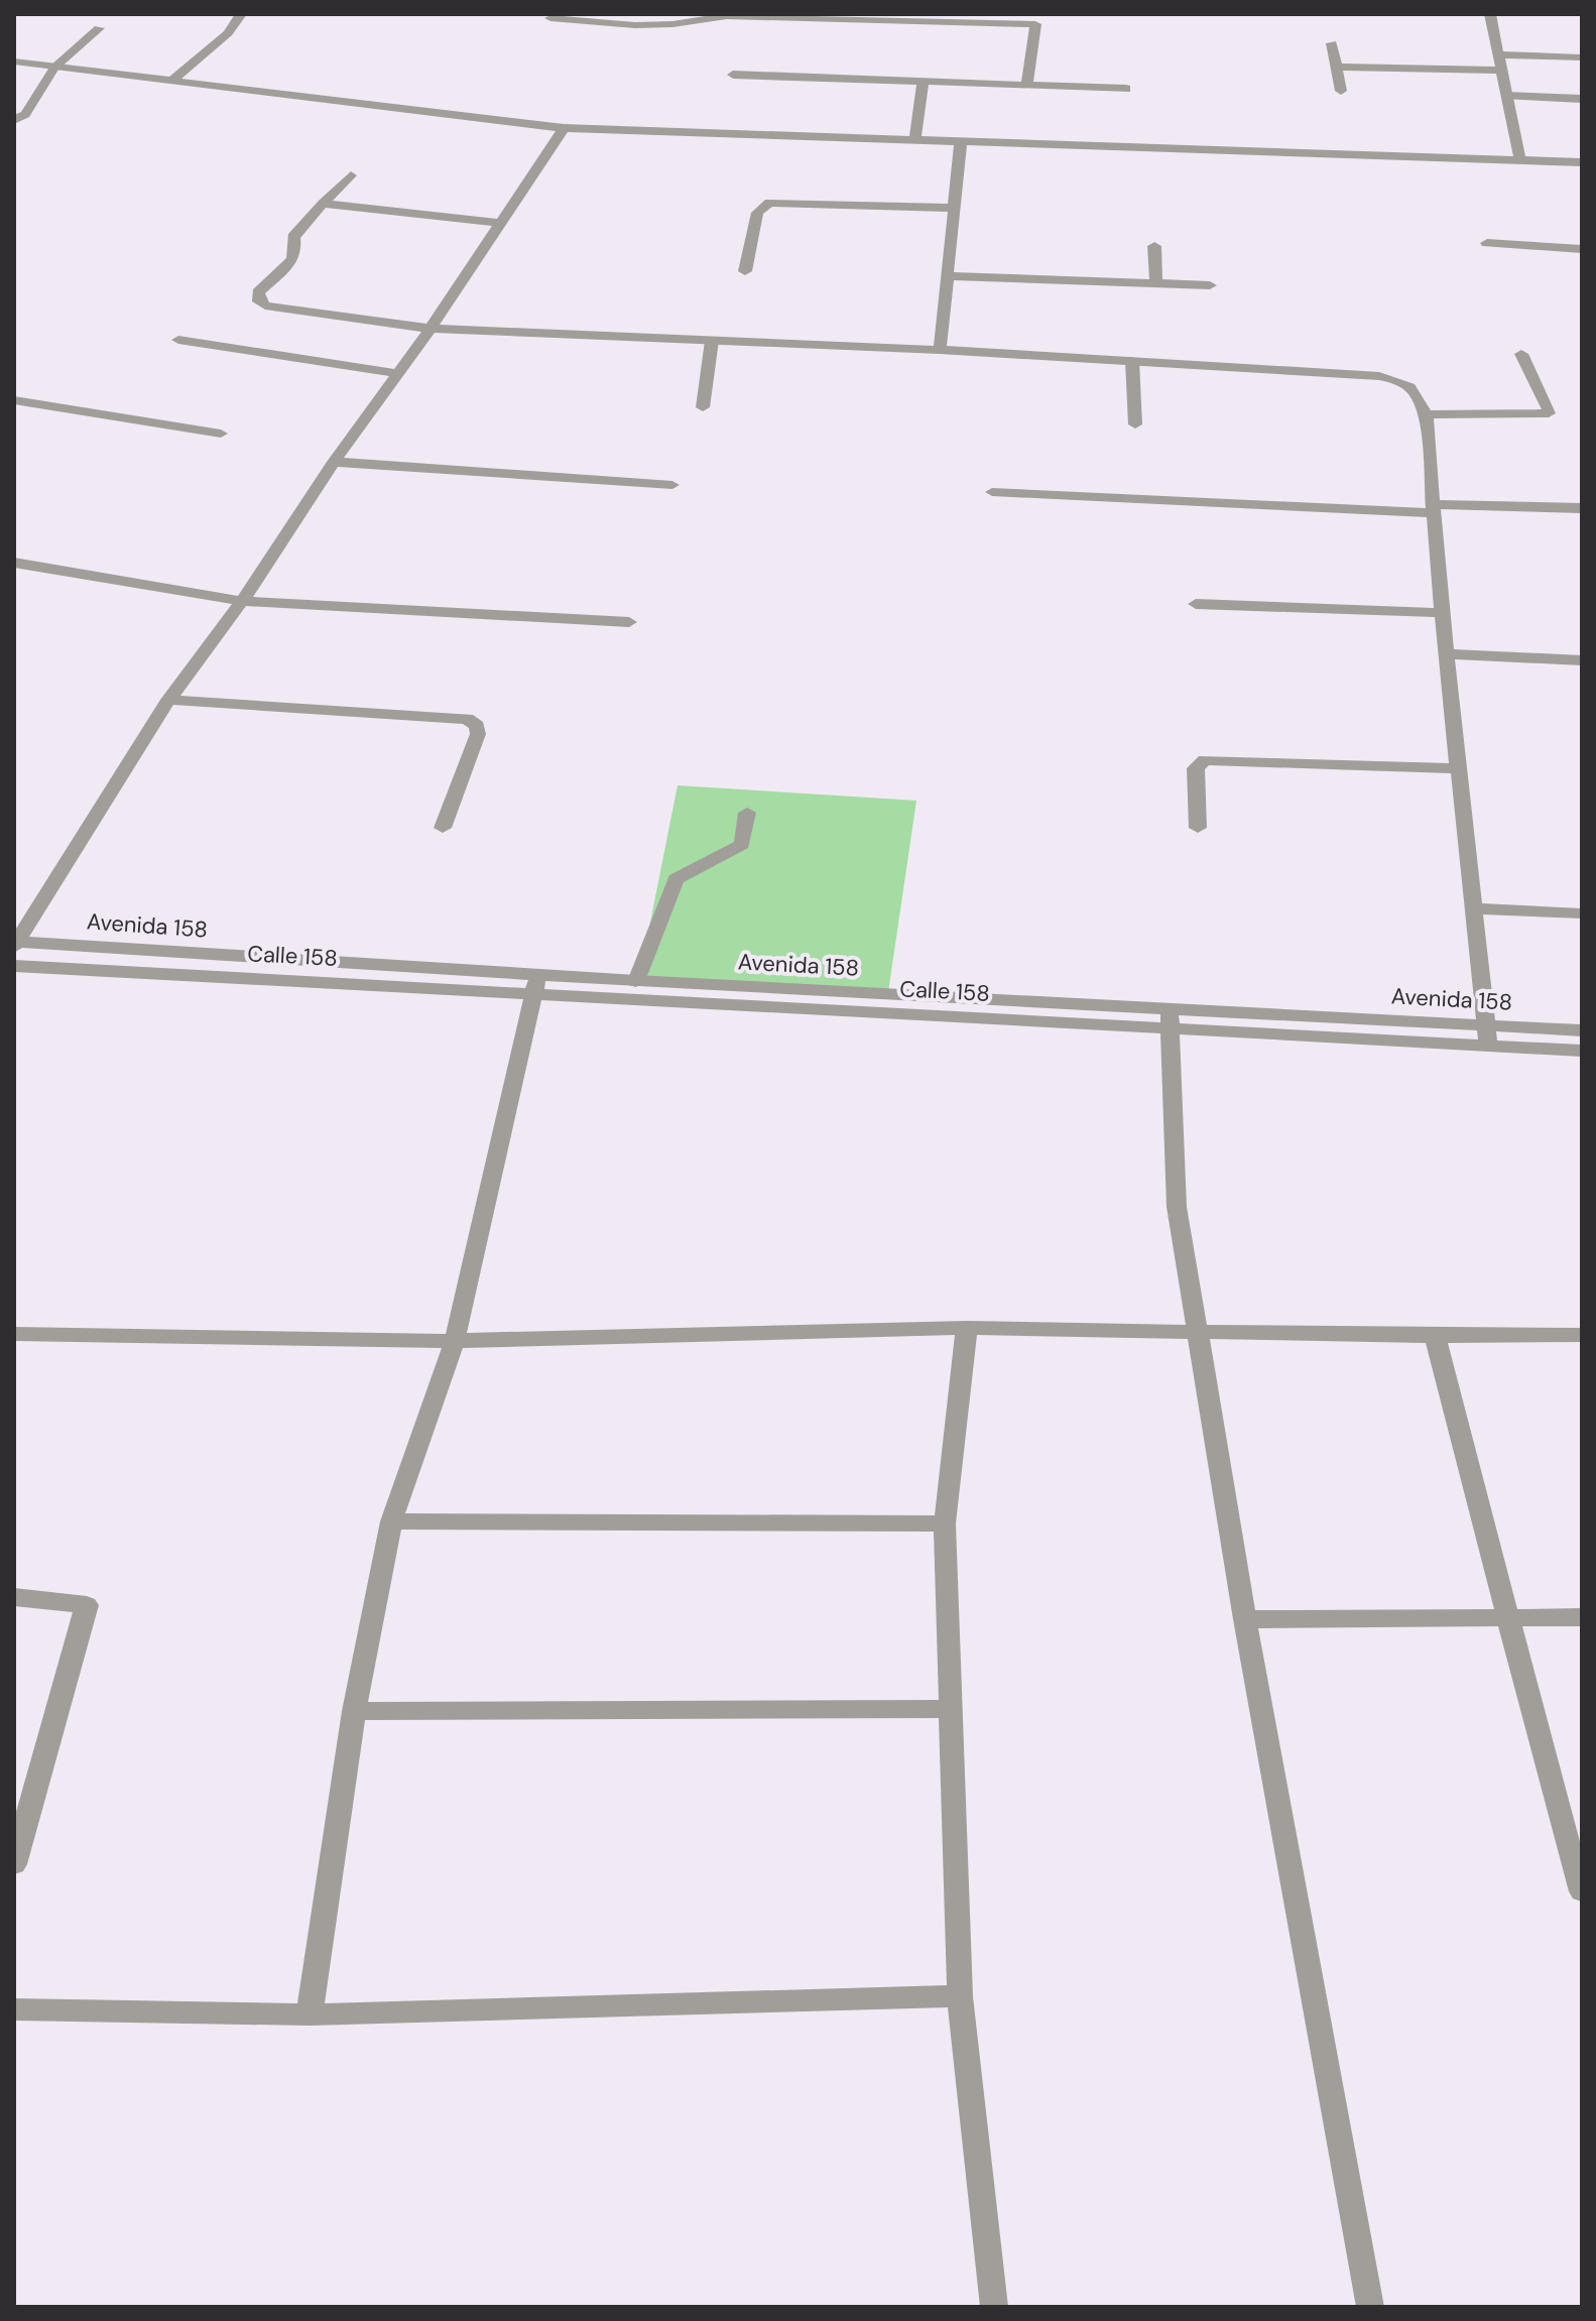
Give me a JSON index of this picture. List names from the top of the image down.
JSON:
{
  "streets": {
    "street": ["Avenida 158", "Calle 158"]
  },
  "crossings": [
    ["Avenida 158", "Calle 158"]
  ]
}
